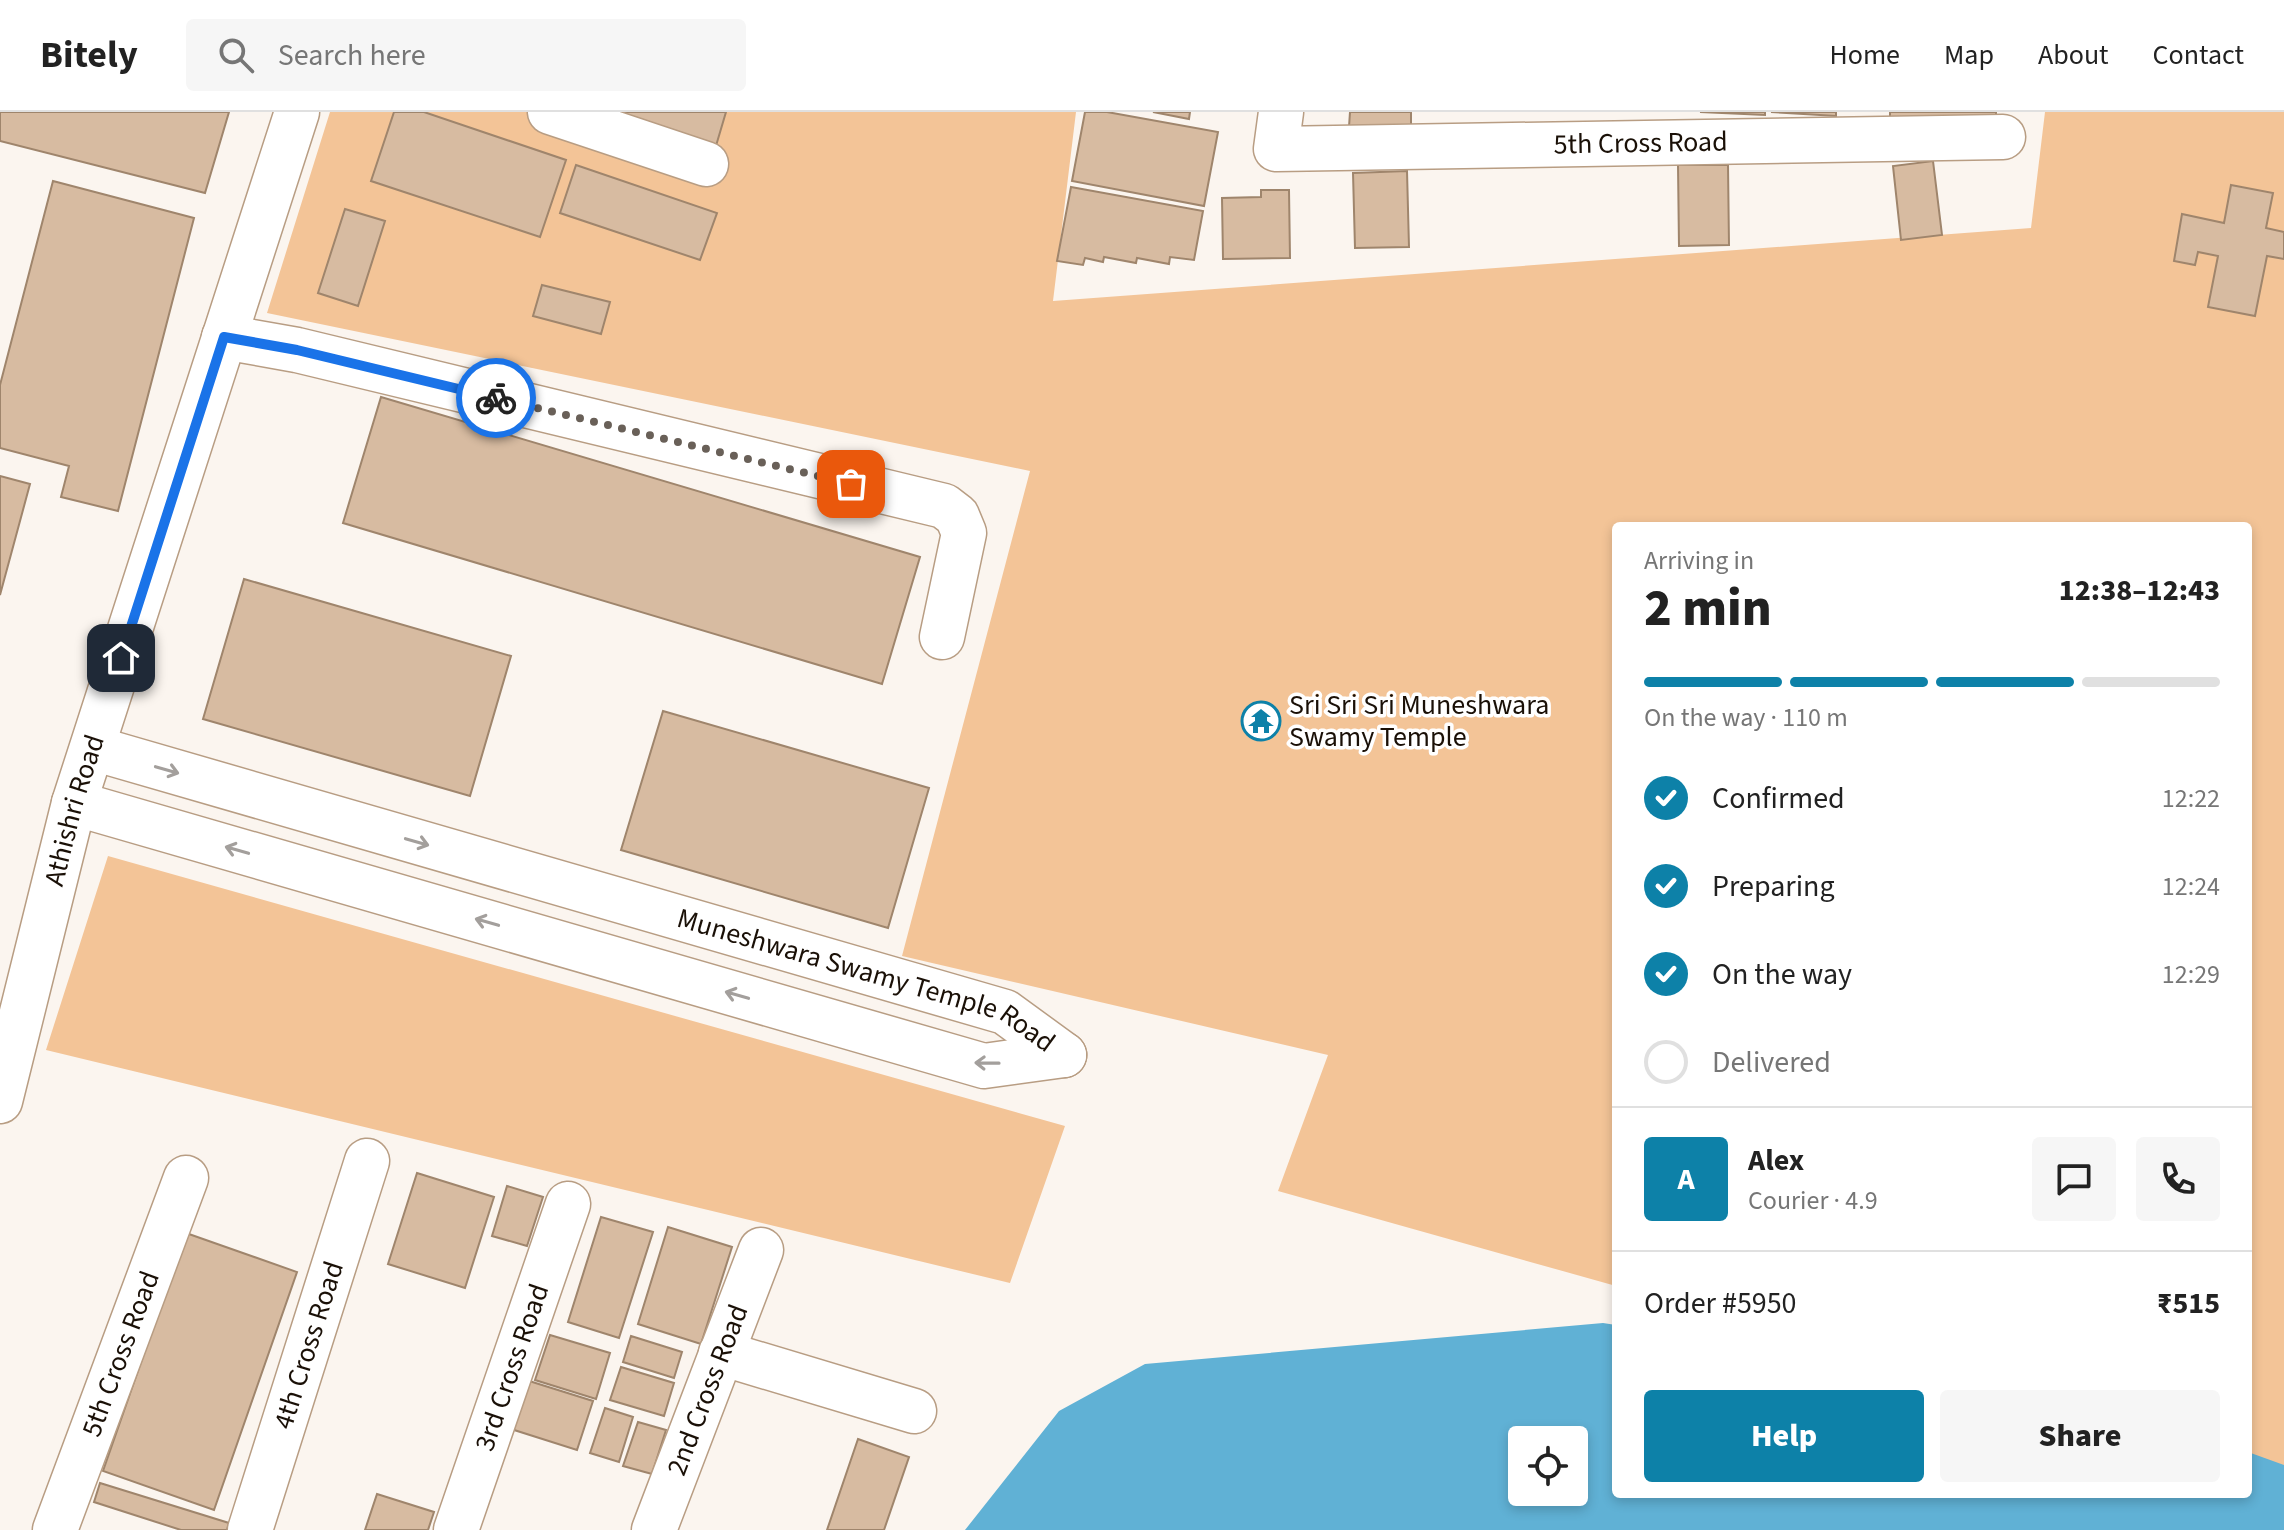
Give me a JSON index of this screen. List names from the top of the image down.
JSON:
{
  "streets": {
    "street": [
      "5th Cross Road",
      "Athishri Road",
      "Muneshwara Swamy Temple Road",
      "4th Cross Road",
      "3rd Cross Road",
      "2nd Cross Road"
    ]
  },
  "crossings": [
    ["Athishri Road", "Muneshwara Swamy Temple Road"]
  ],
  "places": {
    "temple": ["Sri Sri Sri Muneshwara Swamy Temple"]
  },
  "page": {
    "header": "Bitely",
    "search": "Search here",
    "nav": [
      "Home",
      "Map",
      "About",
      "Contact"
    ],
    "heading": ["2 min", "Arriving in", "12:38–12:43"],
    "panel": [
      "Alex",
      "Courier · 4.9",
      "Order #5950",
      "₹515"
    ],
    "bar": "On the way · 110 m",
    "list": [
      ["Confirmed", "12:22"],
      ["Preparing", "12:24"],
      ["On the way", "12:29"],
      "Delivered"
    ],
    "round": "A",
    "buttons": ["Help", "Share"]
  }
}
